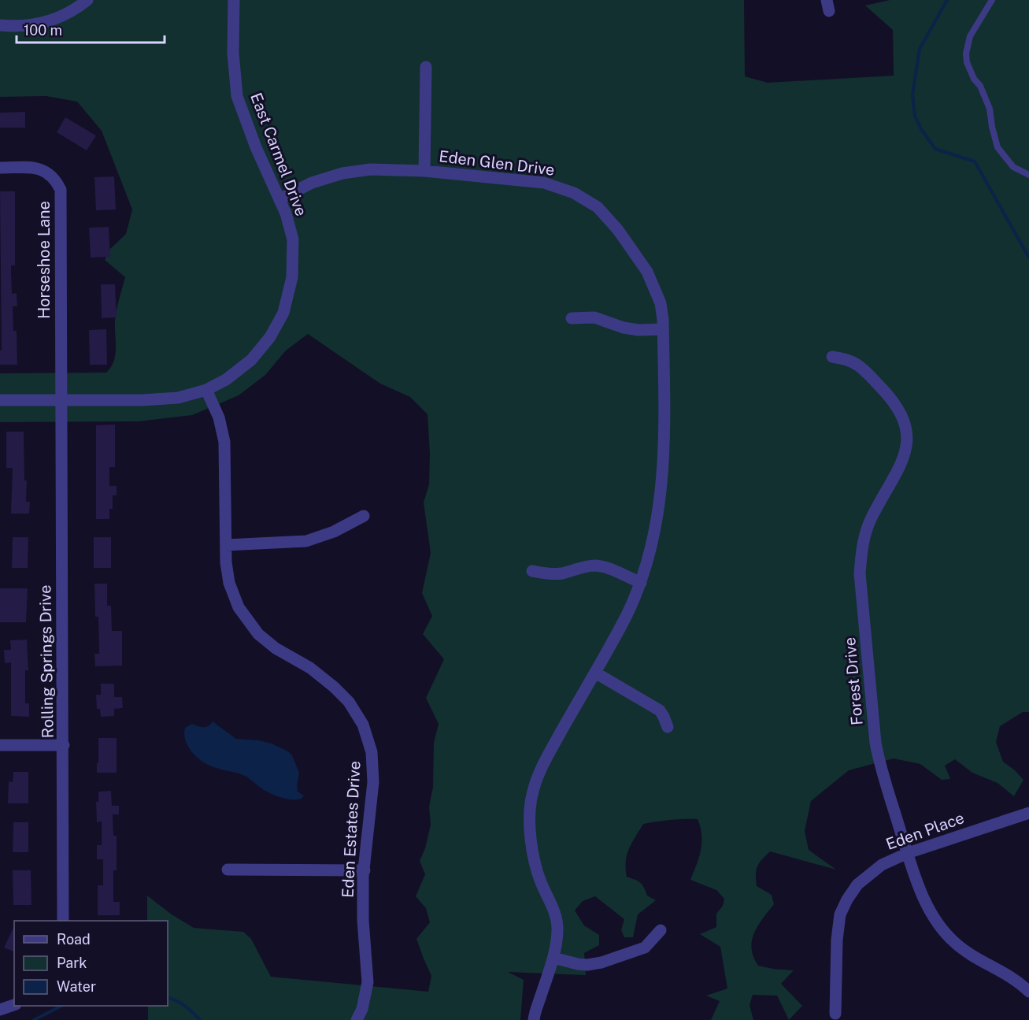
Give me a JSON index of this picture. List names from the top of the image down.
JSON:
{
  "streets": {
    "street": [
      "East Carmel Drive",
      "Eden Glen Drive",
      "Horseshoe Lane",
      "Rolling Springs Drive",
      "Forest Drive",
      "Eden Estates Drive",
      "Eden Place"
    ]
  },
  "crossings": [
    ["East Carmel Drive", "Eden Glen Drive"],
    ["East Carmel Drive", "Horseshoe Lane"],
    ["East Carmel Drive", "Rolling Springs Drive"],
    ["East Carmel Drive", "Eden Estates Drive"],
    ["Horseshoe Lane", "Rolling Springs Drive"],
    ["Forest Drive", "Eden Place"]
  ],
  "legend": ["Road", "Park", "Water"],
  "scale_bar": "100 m"
}
